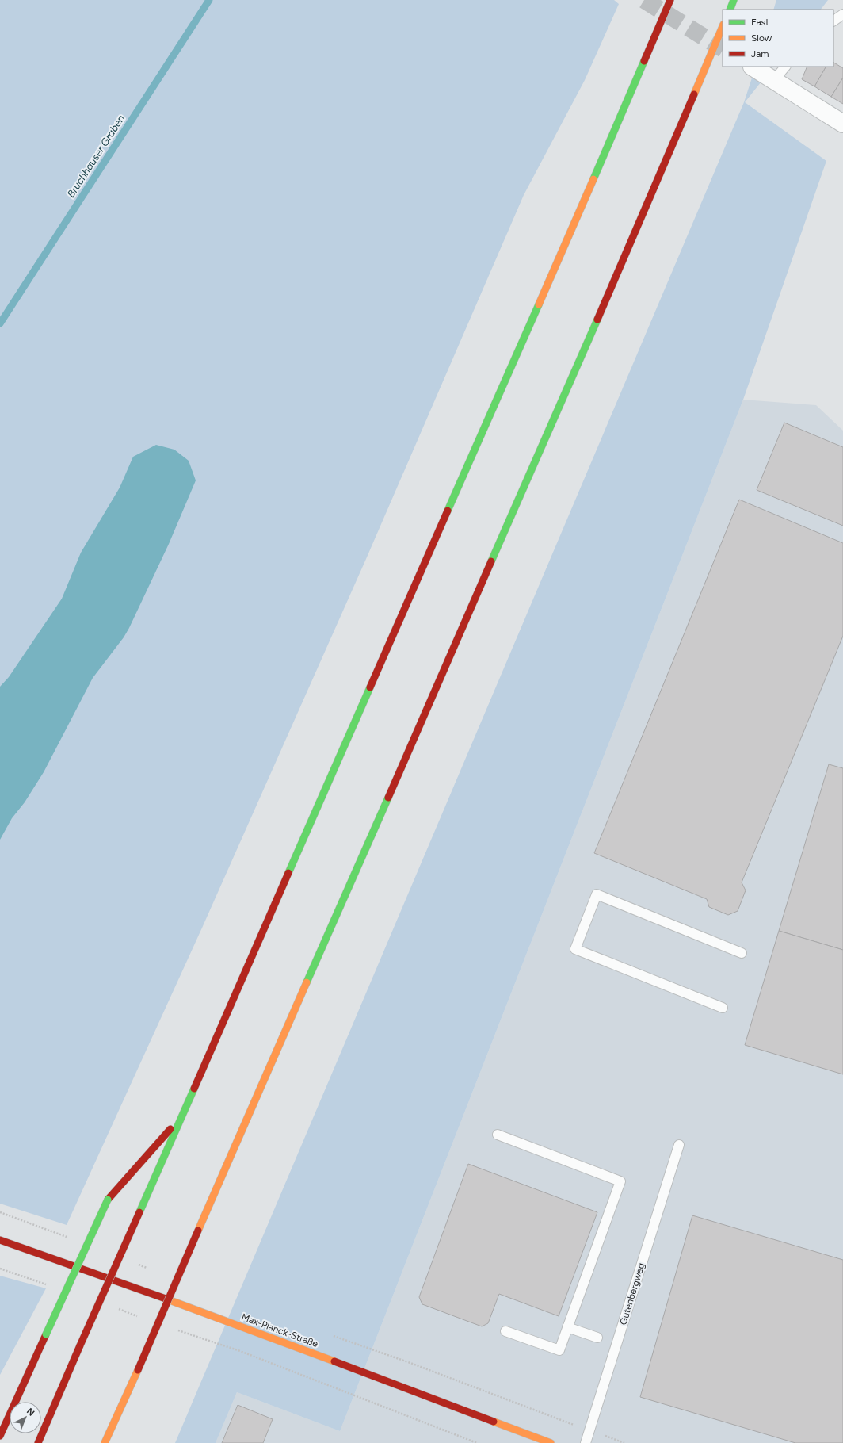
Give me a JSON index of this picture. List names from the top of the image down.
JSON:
{
  "streets": {
    "main road": ["Max-Planck-Straße"],
    "lane": ["Gutenbergweg"]
  },
  "water": ["Bruchhauser Graben"],
  "legend": ["Fast", "Slow", "Jam"],
  "north": "top right"
}
